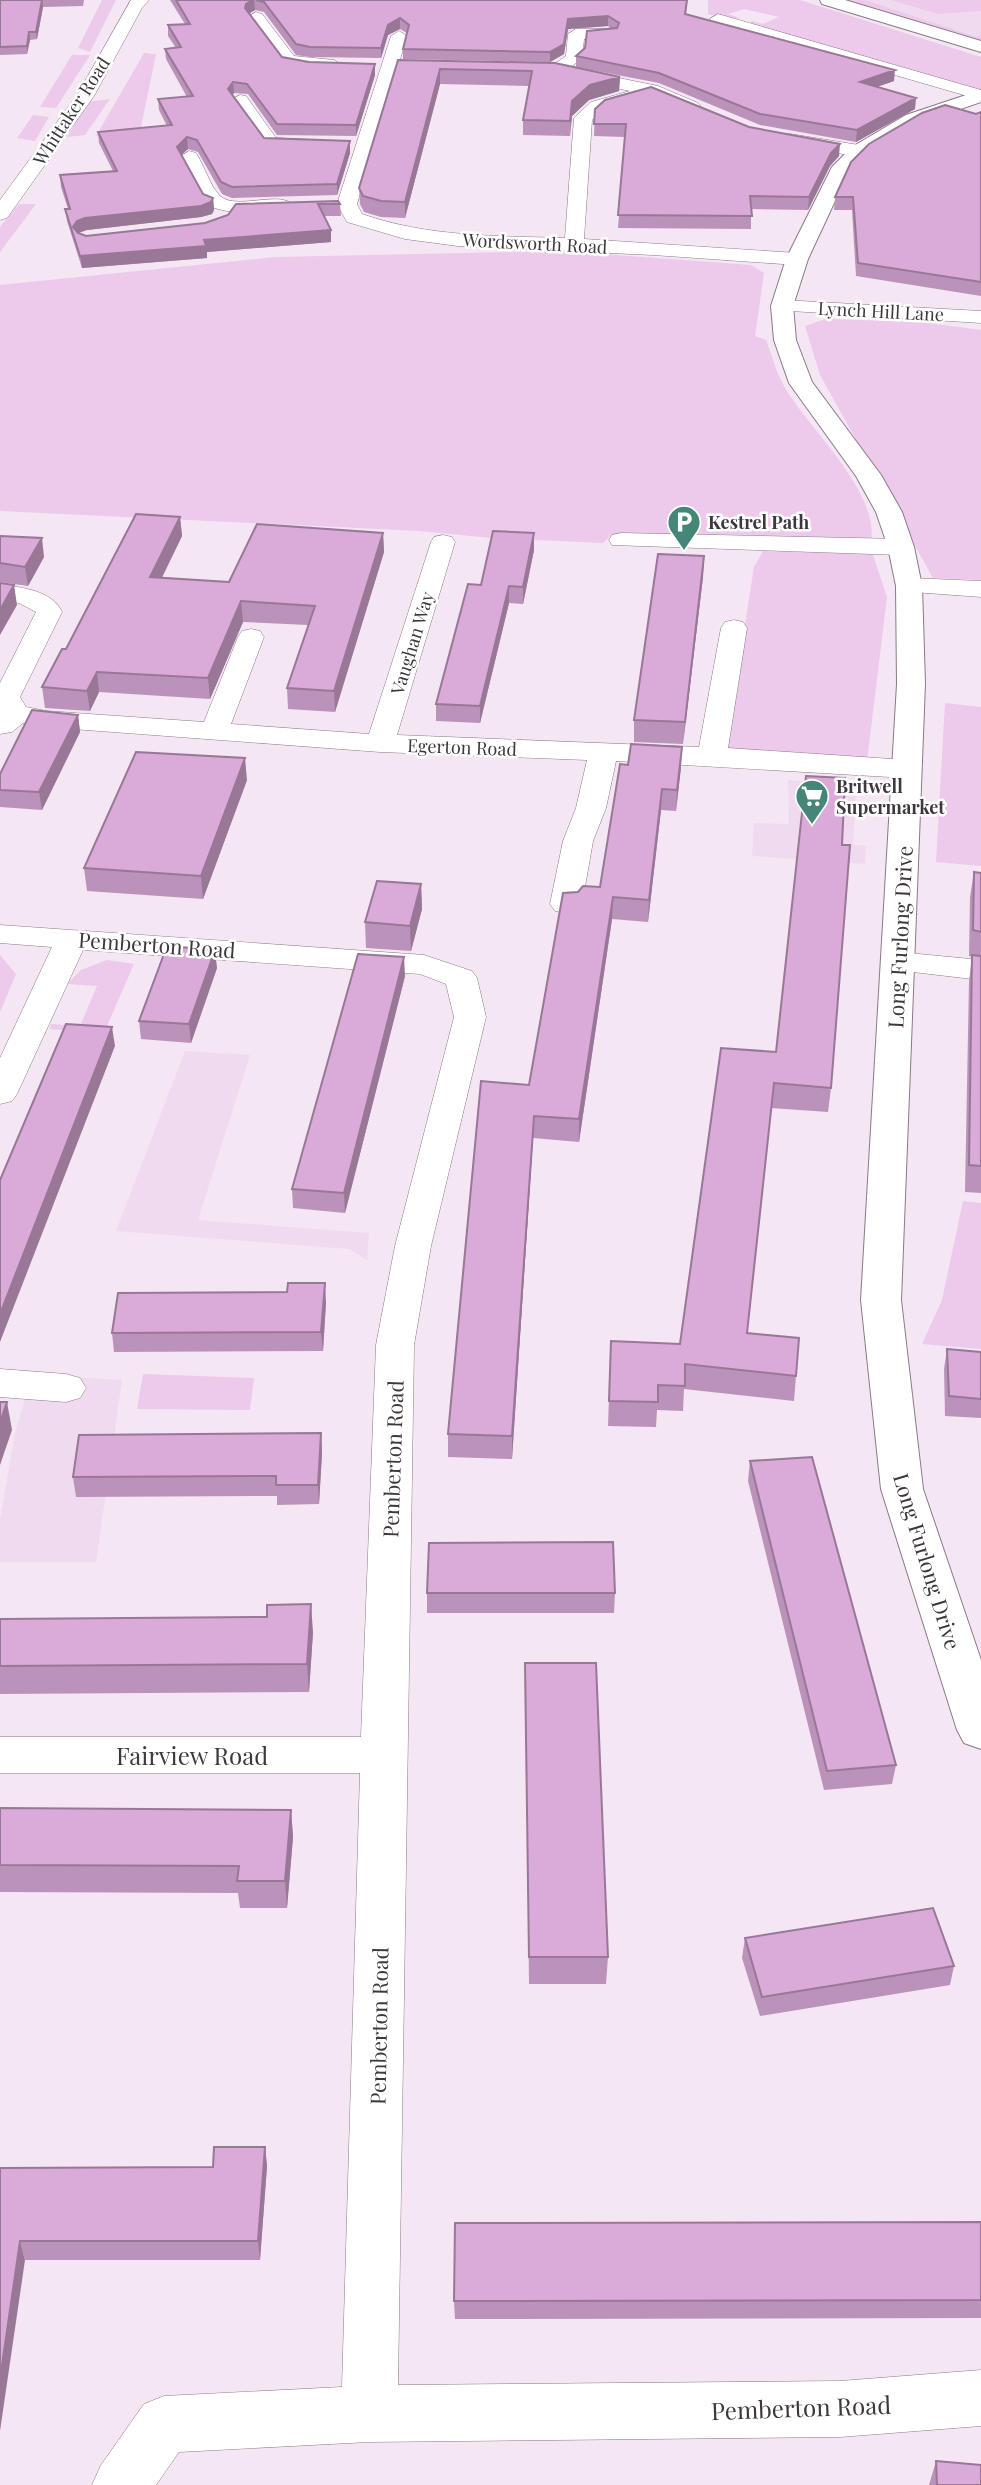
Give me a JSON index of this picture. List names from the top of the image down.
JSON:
{
  "streets": {
    "street": [
      "Whittaker Road",
      "Wordsworth Road",
      "Lynch Hill Lane",
      "Vaughan Way",
      "Egerton Road",
      "Long Furlong Drive",
      "Pemberton Road",
      "Fairview Road"
    ]
  },
  "crossings": [
    ["Wordsworth Road", "Long Furlong Drive"],
    ["Lynch Hill Lane", "Long Furlong Drive"],
    ["Vaughan Way", "Egerton Road"],
    ["Egerton Road", "Long Furlong Drive"],
    ["Pemberton Road", "Fairview Road"]
  ],
  "places": {
    "parking": ["Kestrel Path"],
    "supermarket": ["Britwell Supermarket"]
  }
}
